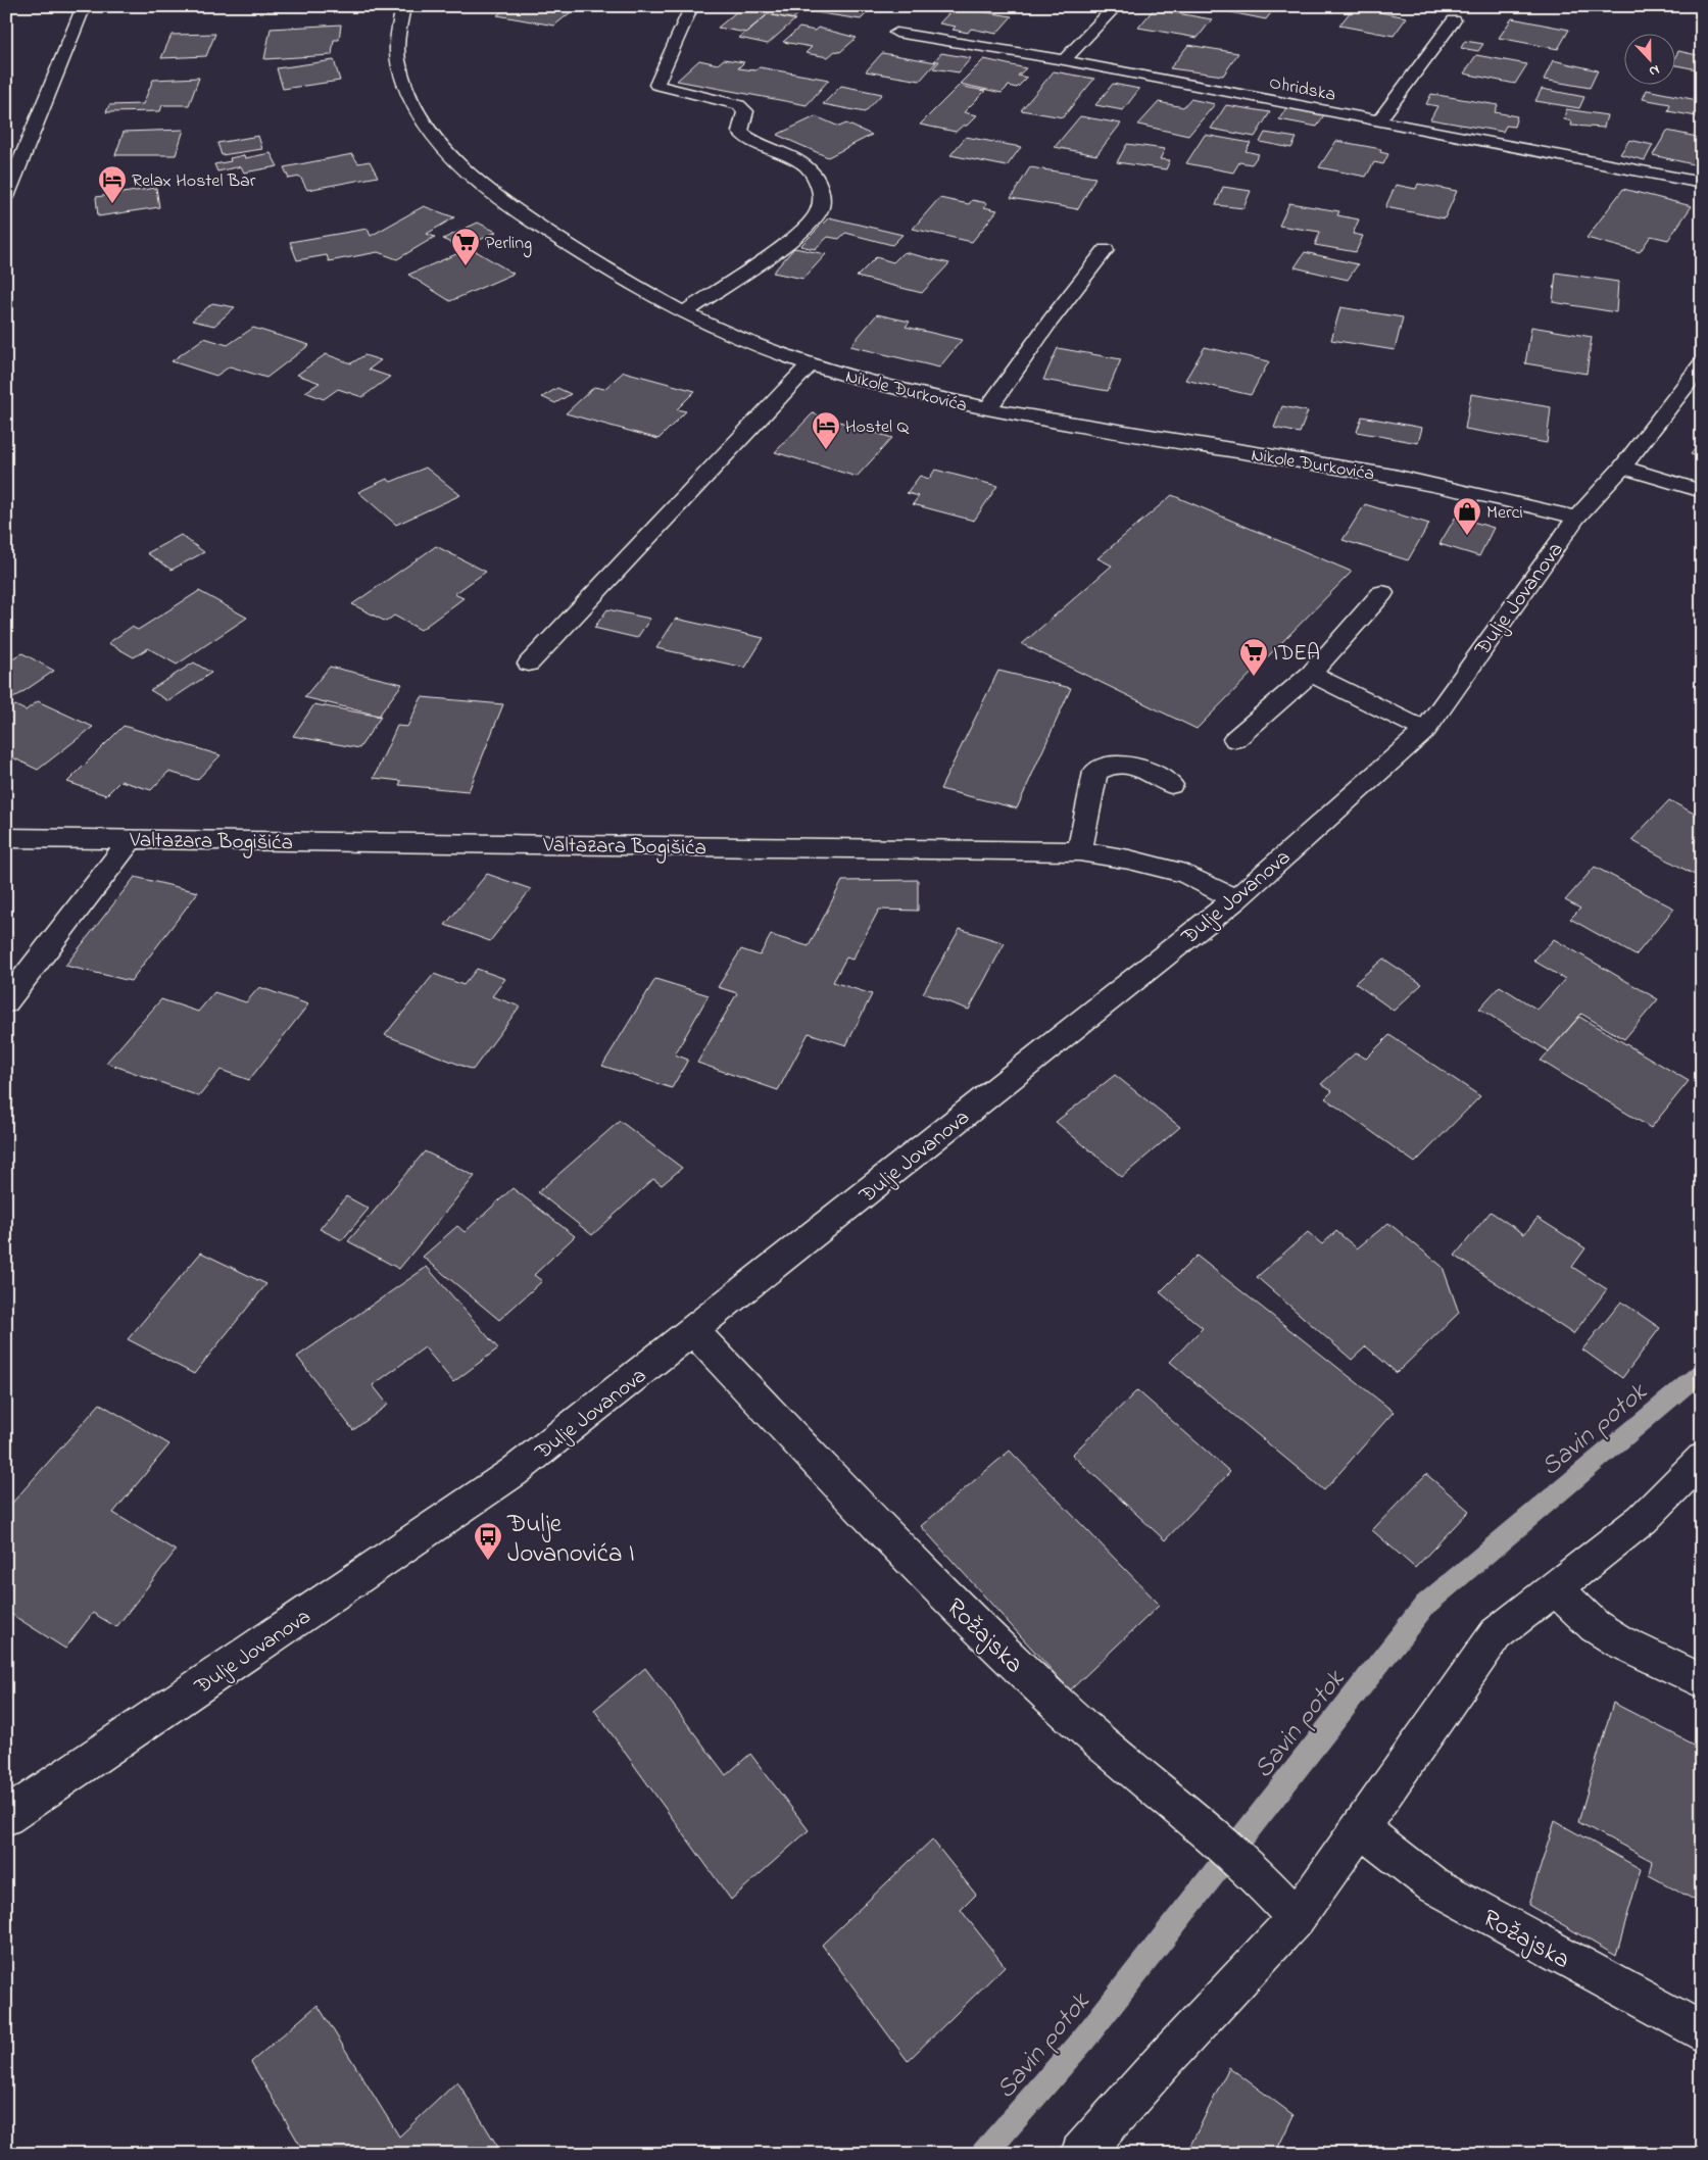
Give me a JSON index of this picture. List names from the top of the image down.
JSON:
{
  "streets": {
    "street": [
      "Ohridska",
      "Nikole Đurkovića",
      "Đulje Jovanova",
      "Valtazara Bogišića",
      "Rožajska"
    ]
  },
  "crossings": [
    ["Nikole Đurkovića", "Đulje Jovanova"],
    ["Đulje Jovanova", "Valtazara Bogišića"],
    ["Đulje Jovanova", "Rožajska"]
  ],
  "water": ["Savin potok"],
  "places": {
    "hotel": ["Relax Hostel Bar", "Hostel Q"],
    "supermarket": ["Perling", "IDEA"],
    "shop": ["Merci"],
    "bus stop": ["Đulje Jovanovića I"]
  },
  "north": "bottom"
}
